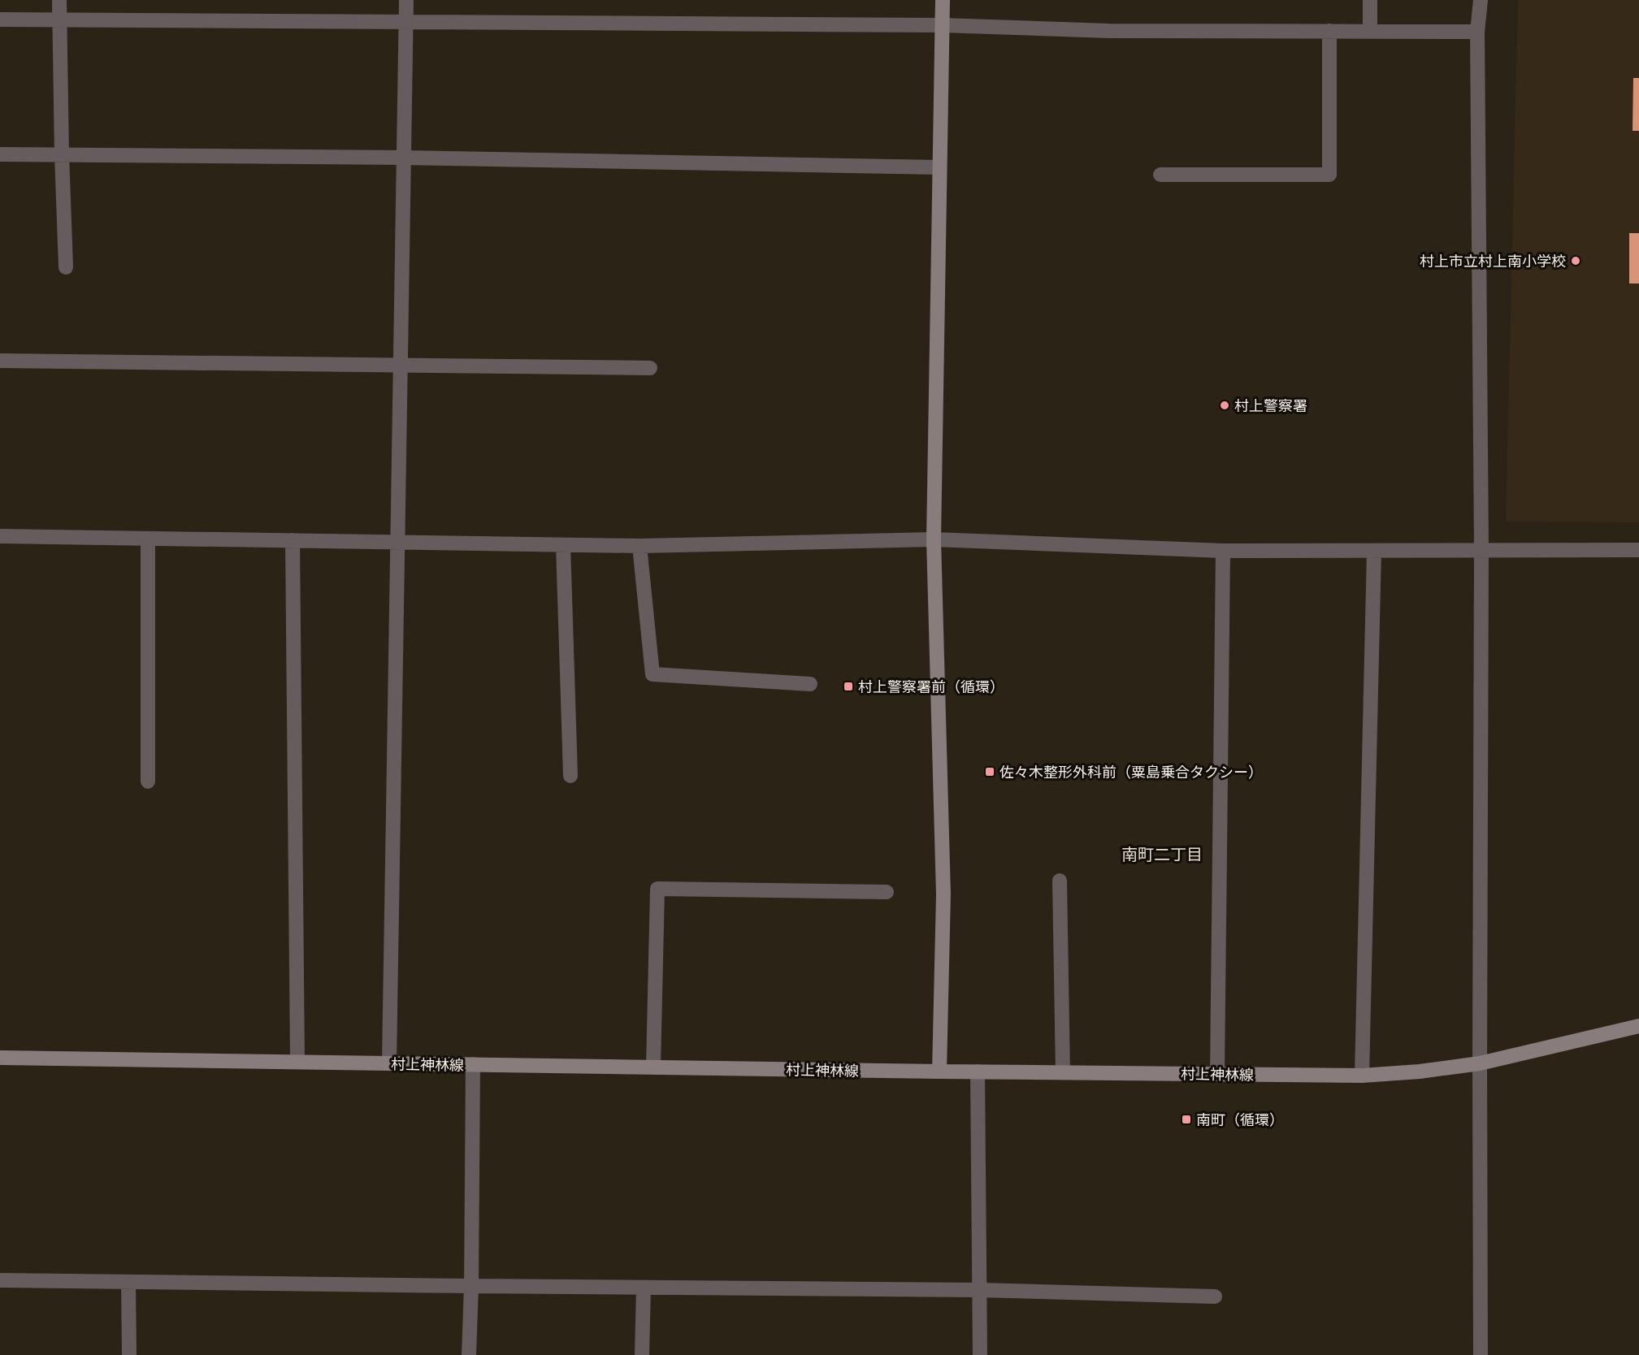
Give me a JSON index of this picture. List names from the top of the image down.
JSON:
{
  "streets": {
    "main road": ["村上神林線"]
  },
  "districts": ["南町二丁目"],
  "places": {
    "other": ["村上市立村上南小学校", "村上警察署"],
    "transit": ["村上警察署前（循環）", "佐々木整形外科前（粟島乗合タクシー）", "南町（循環）"]
  }
}
